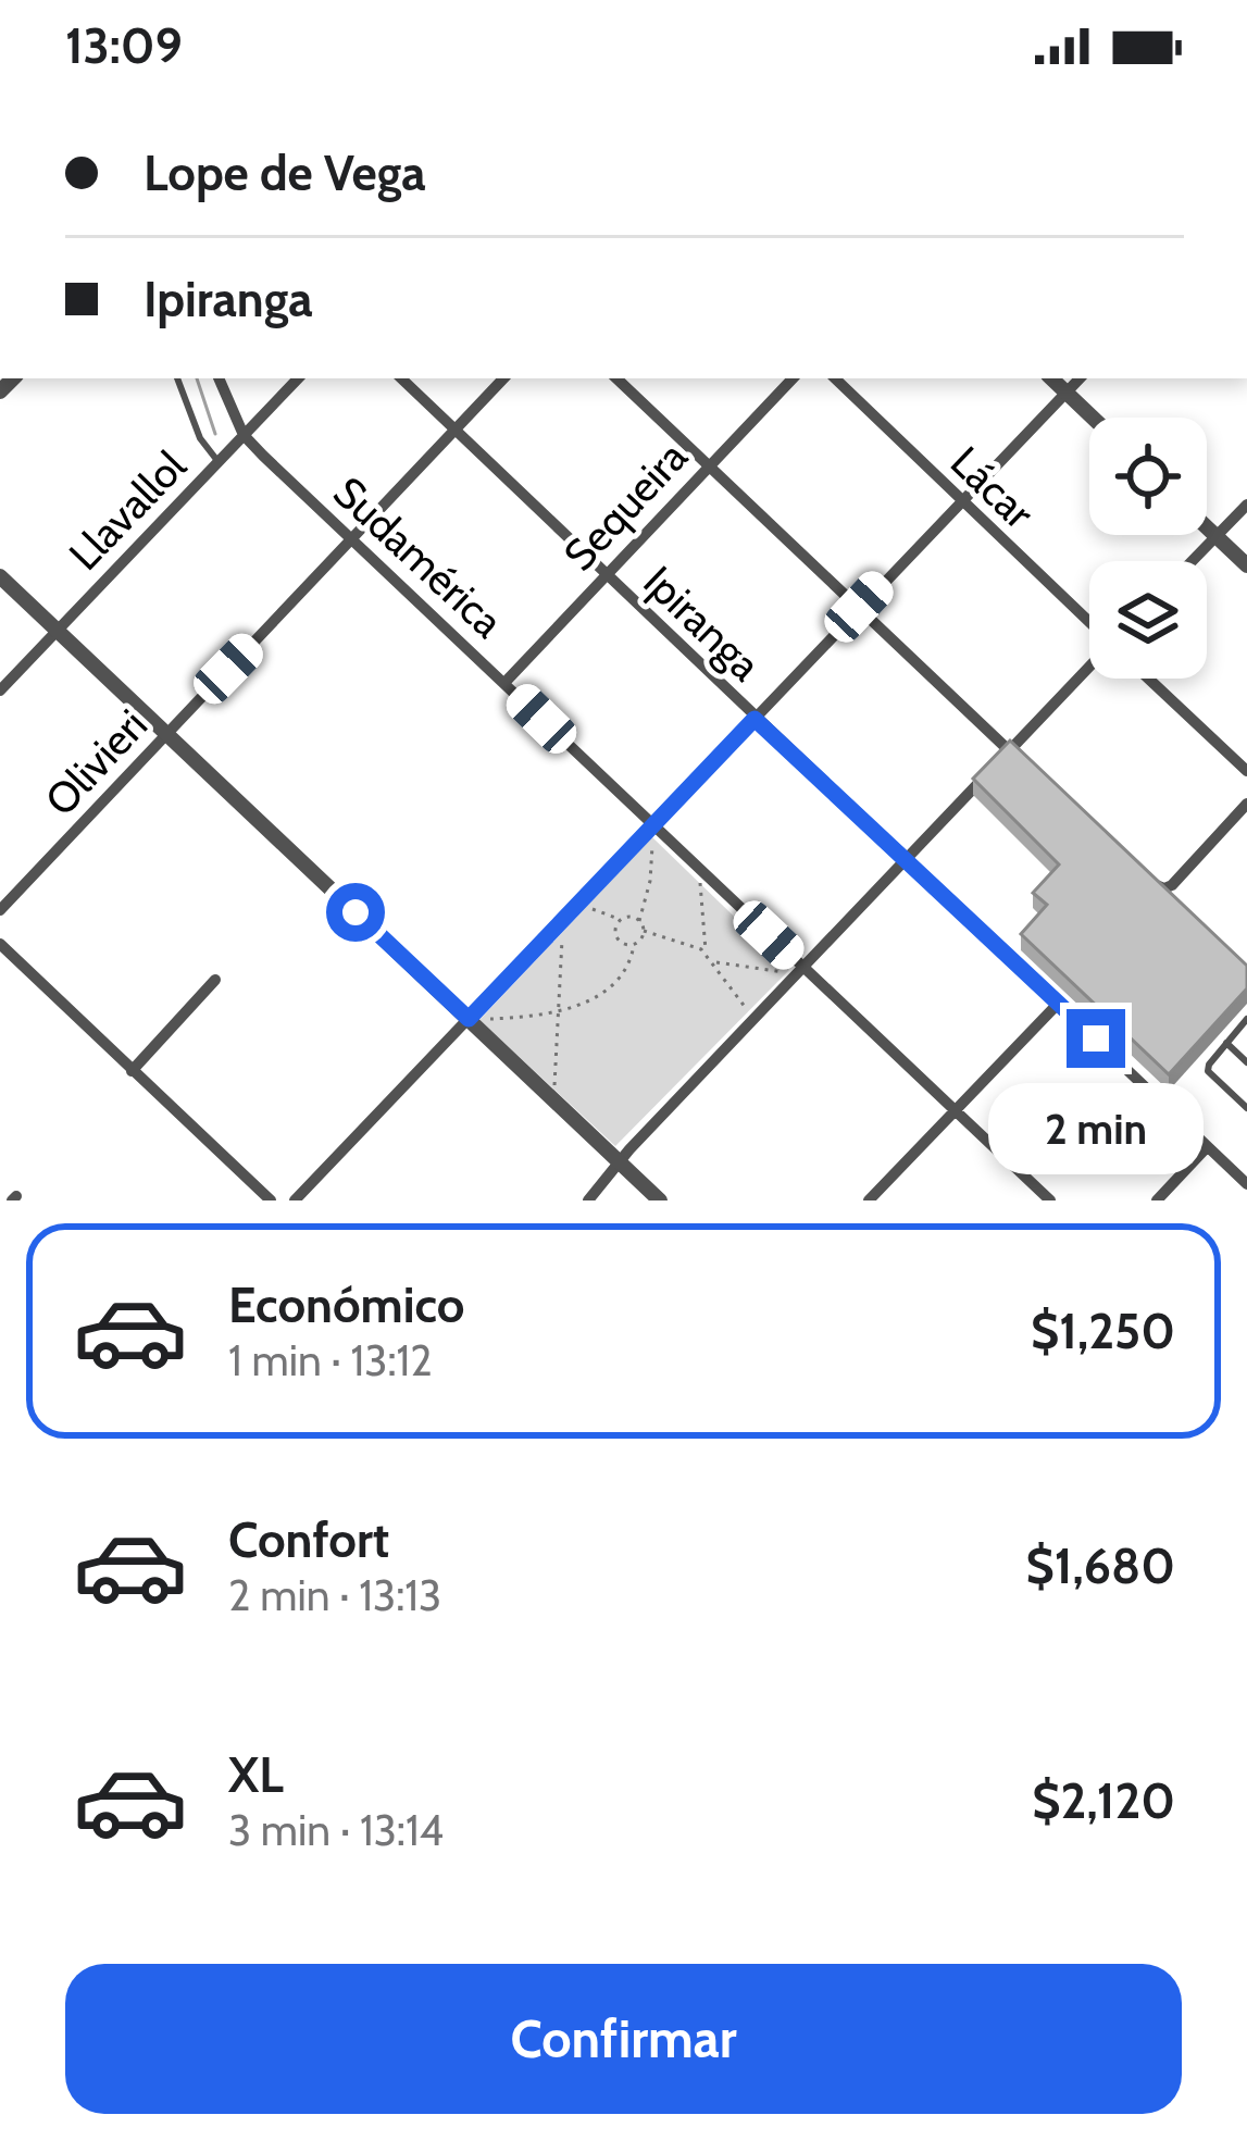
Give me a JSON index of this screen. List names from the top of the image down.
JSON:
{
  "streets": {
    "street": [
      "Lácar",
      "Sequeira",
      "Llavallol",
      "Sudamérica",
      "Ipiranga",
      "Olivieri"
    ]
  },
  "crossings": [
    ["Sequeira", "Sudamérica"],
    ["Sequeira", "Ipiranga"],
    ["Llavallol", "Sudamérica"],
    ["Sudamérica", "Olivieri"],
    ["Ipiranga", "Olivieri"]
  ],
  "page": {
    "status": "13:09",
    "banner": ["Lope de Vega", "Ipiranga"],
    "bubble": "2 min",
    "list": [
      {
        "name": "Económico",
        "note": "1 min · 13:12",
        "value": "$1,250"
      },
      {
        "name": "Confort",
        "note": "2 min · 13:13",
        "value": "$1,680"
      },
      {
        "name": "XL",
        "note": "3 min · 13:14",
        "value": "$2,120"
      }
    ],
    "buttons": "Confirmar"
  }
}
